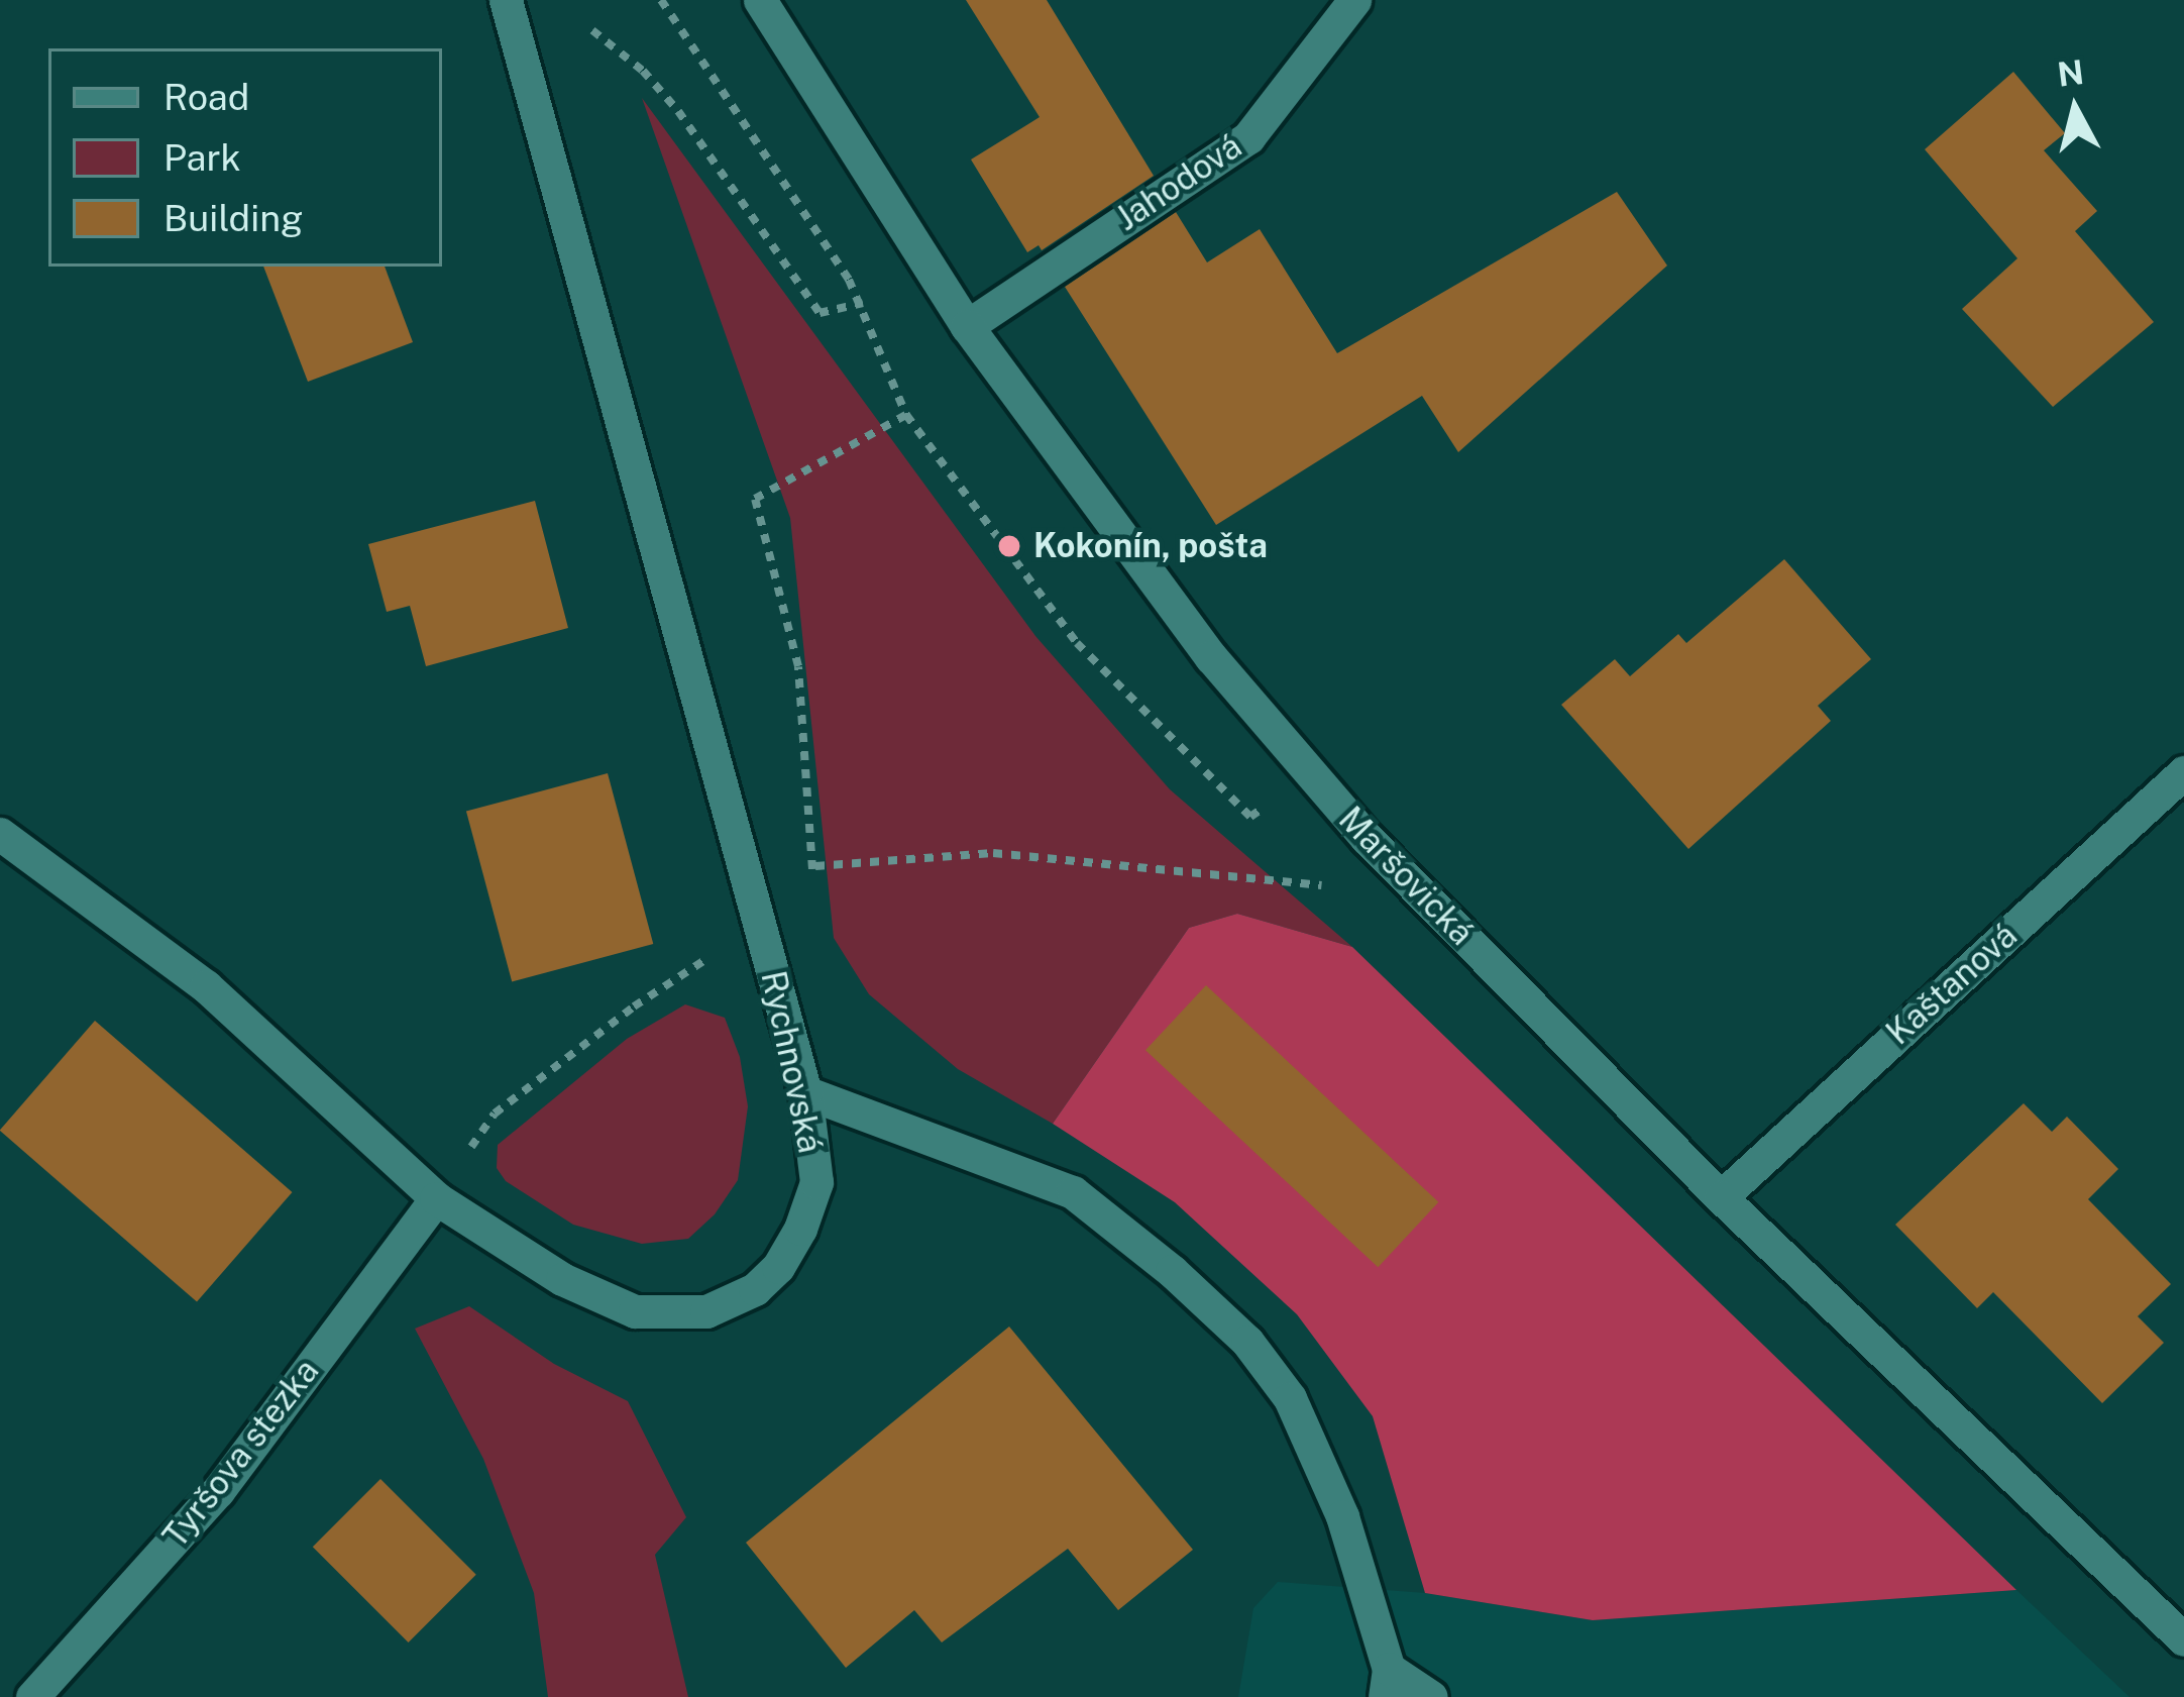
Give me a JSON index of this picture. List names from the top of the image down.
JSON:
{
  "streets": {
    "street": [
      "Jahodová",
      "Maršovická",
      "Kaštanová",
      "Rychnovská",
      "Tyršova stezka"
    ]
  },
  "crossings": [
    ["Jahodová", "Maršovická"],
    ["Maršovická", "Kaštanová"],
    ["Rychnovská", "Tyršova stezka"]
  ],
  "places": ["Kokonín, pošta"],
  "legend": ["Road", "Park", "Building"],
  "north": "top"
}
